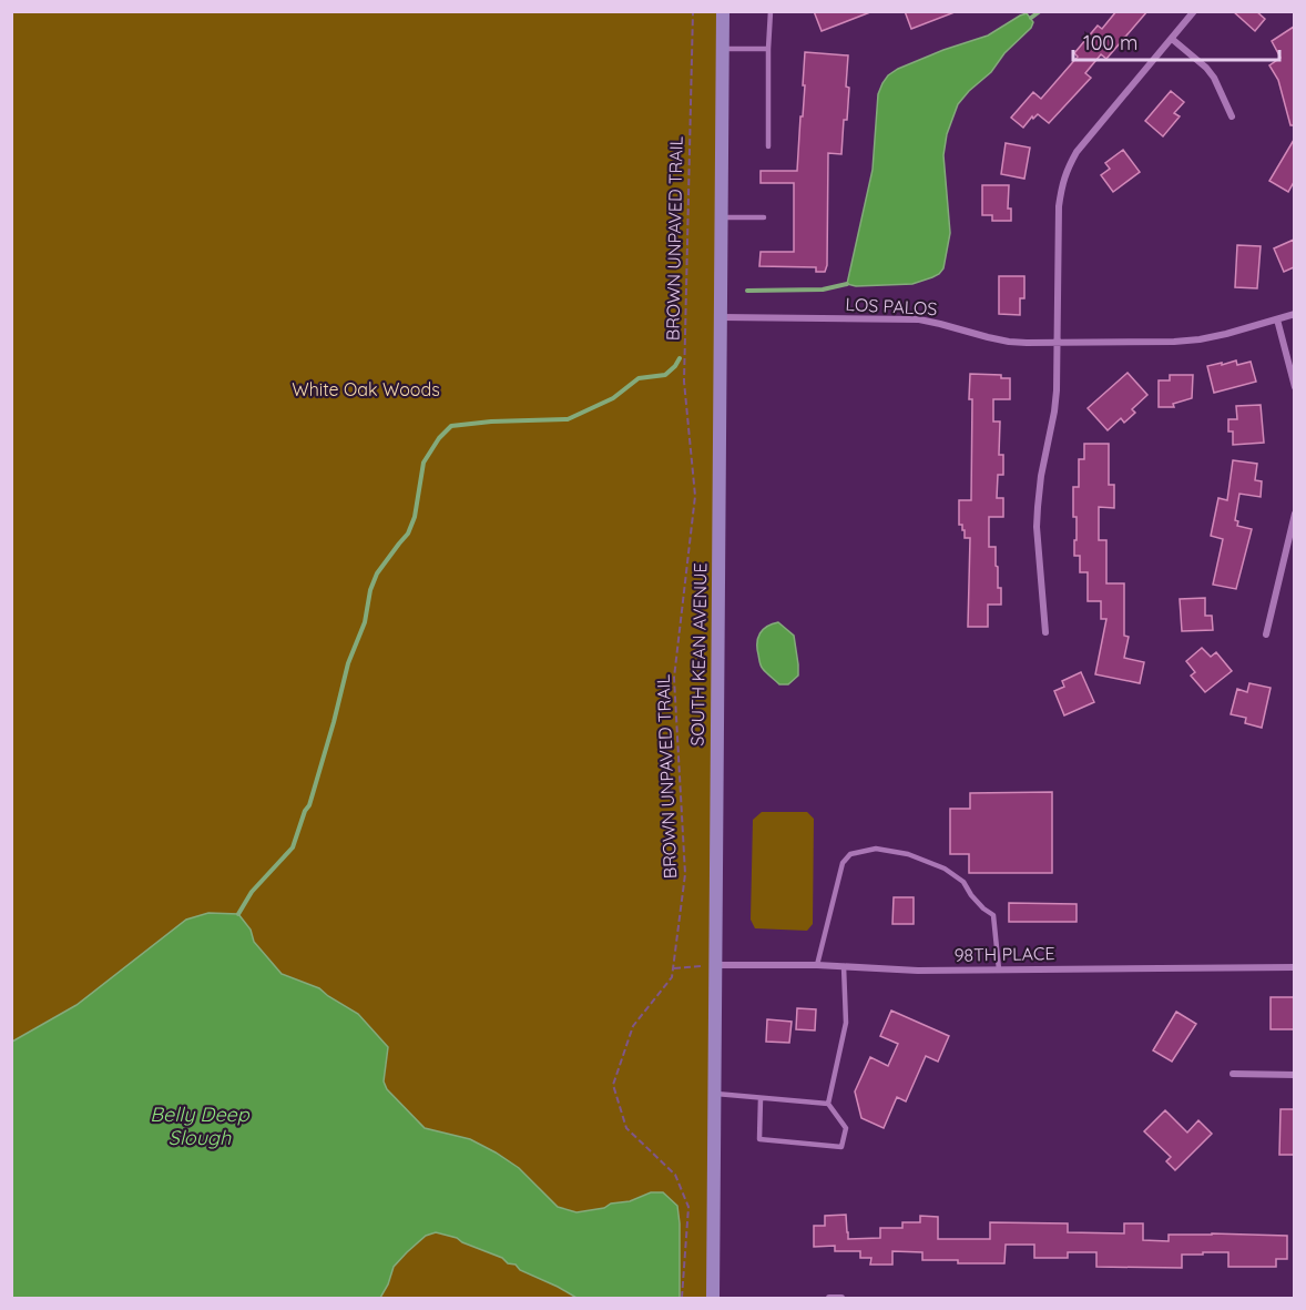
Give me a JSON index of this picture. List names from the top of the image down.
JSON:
{
  "streets": {
    "street": ["LOS PALOS", "SOUTH KEAN AVENUE", "98TH PLACE"],
    "path": ["BROWN UNPAVED TRAIL"]
  },
  "crossings": [
    ["LOS PALOS", "SOUTH KEAN AVENUE"],
    ["SOUTH KEAN AVENUE", "98TH PLACE"]
  ],
  "water": ["Belly Deep Slough"],
  "parks": ["White Oak Woods"],
  "scale_bar": "100 m"
}
